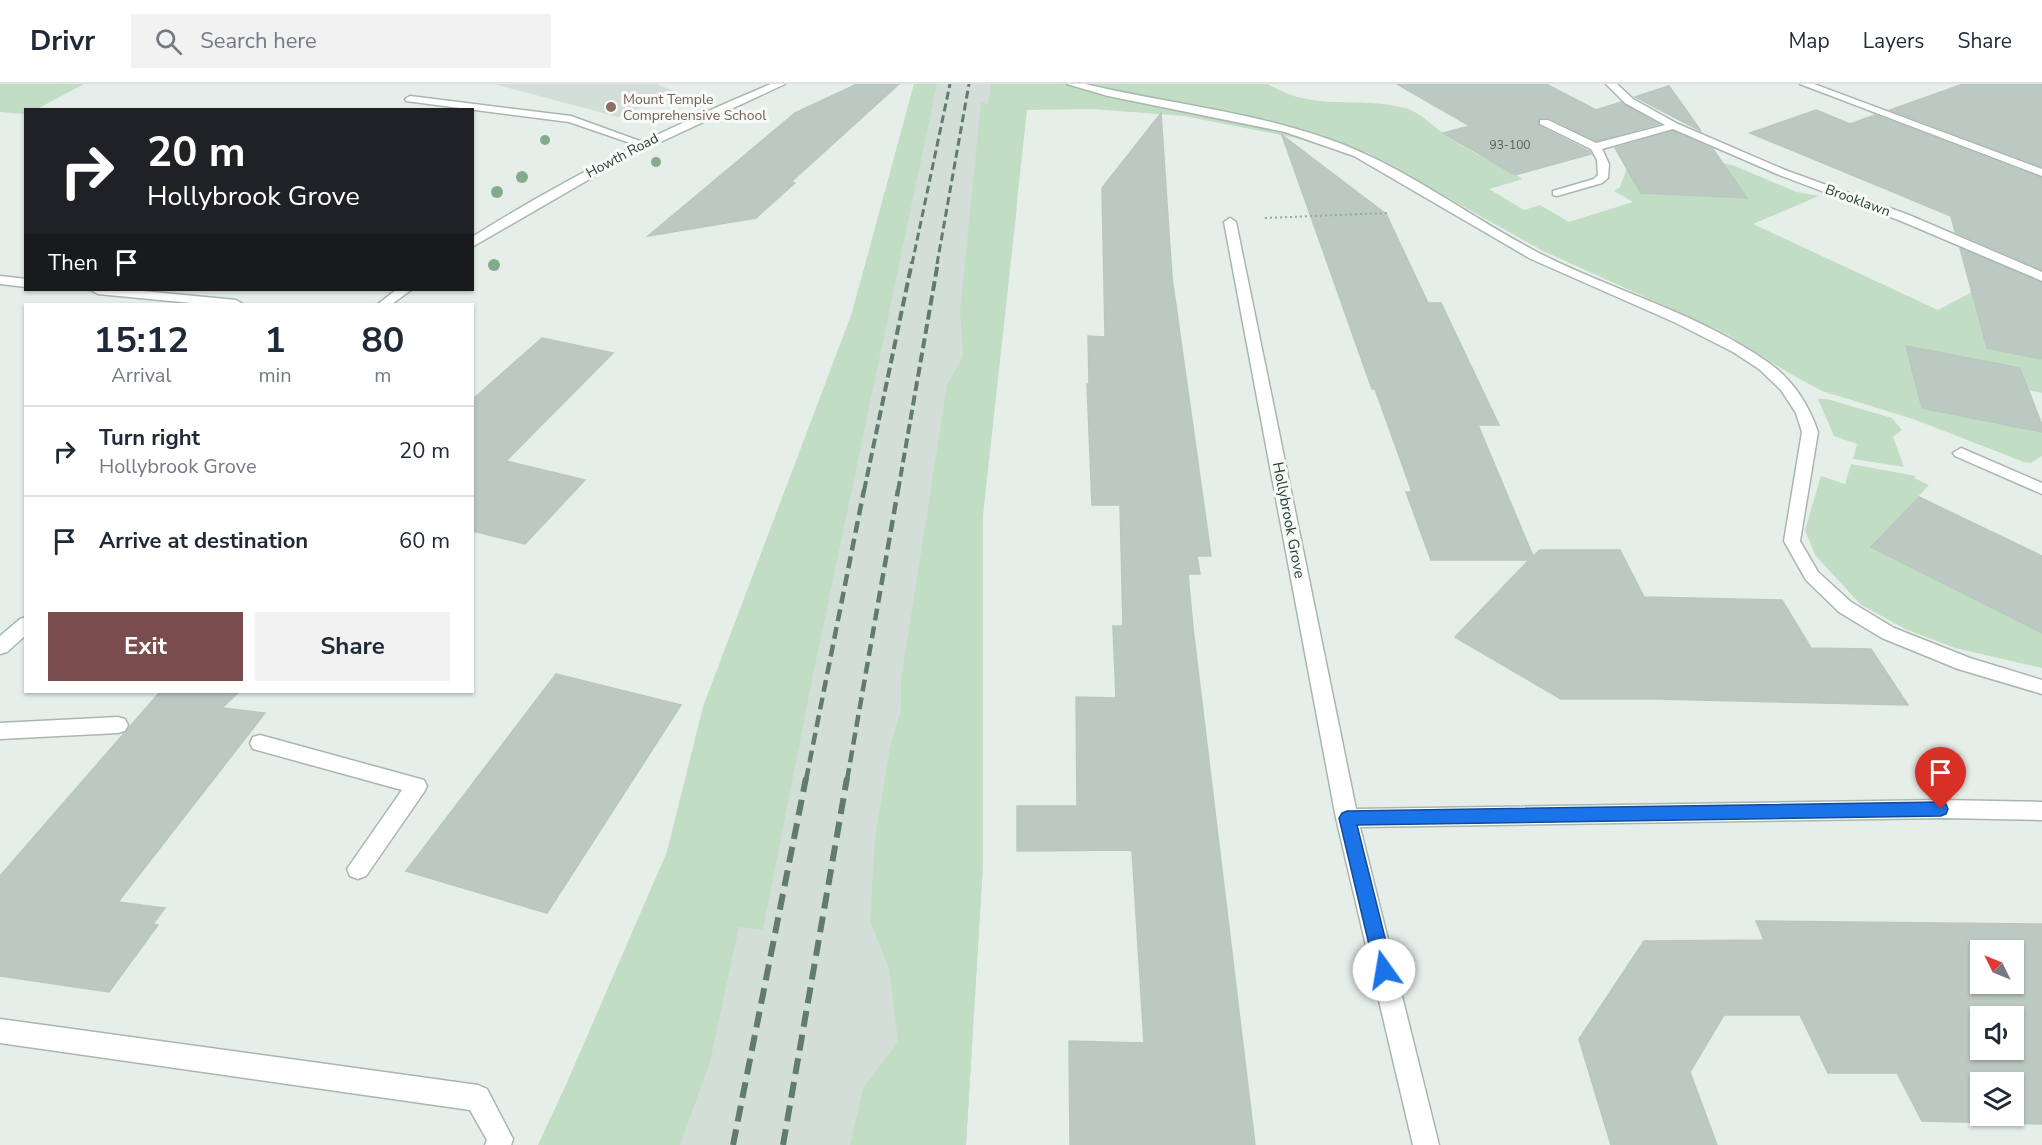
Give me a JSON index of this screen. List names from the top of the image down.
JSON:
{
  "streets": {
    "street": ["Howth Road", "Brooklawn", "Hollybrook Grove"]
  },
  "places": ["Mount Temple Comprehensive School"],
  "house_numbers": ["93-100"],
  "north": "top left",
  "page": {
    "header": "Drivr",
    "search": "Search here",
    "nav": ["Map", "Layers", "Share"],
    "turn": ["20 m", "Hollybrook Grove"],
    "then": "Then",
    "eta": [
      "15:12",
      "Arrival",
      "1",
      "min",
      "80",
      "m"
    ],
    "list": [
      {
        "name": "Turn right",
        "note": "Hollybrook Grove",
        "value": "20 m"
      },
      {
        "name": "Arrive at destination",
        "value": "60 m"
      }
    ],
    "buttons": ["Exit", "Share"]
  }
}
